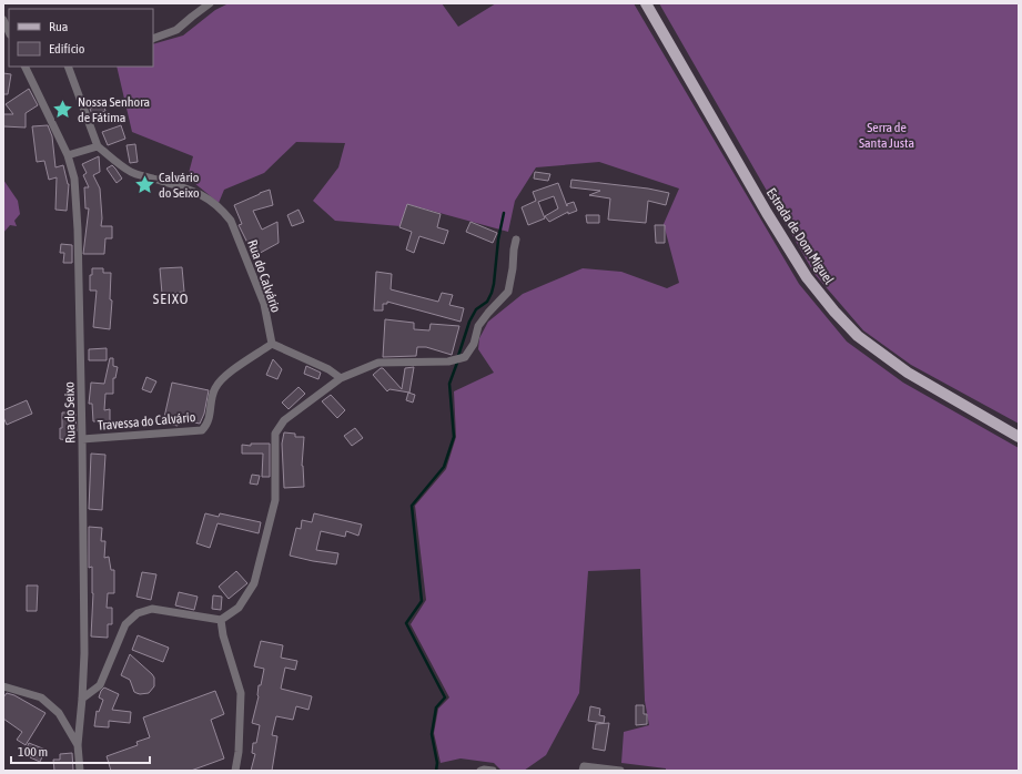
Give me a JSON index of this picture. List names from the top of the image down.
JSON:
{
  "streets": {
    "main road": ["Estrada de Dom Miguel"],
    "street": ["Rua do Calvário", "Rua do Seixo", "Travessa do Calvário"]
  },
  "crossings": [
    ["Rua do Calvário", "Travessa do Calvário"],
    ["Rua do Seixo", "Travessa do Calvário"]
  ],
  "districts": ["SEIXO"],
  "parks": ["Serra de Santa Justa"],
  "places": {
    "place": ["Nossa Senhora de Fátima", "Calvário do Seixo"]
  },
  "legend": ["Rua", "Edifício"],
  "scale_bar": "100 m"
}
